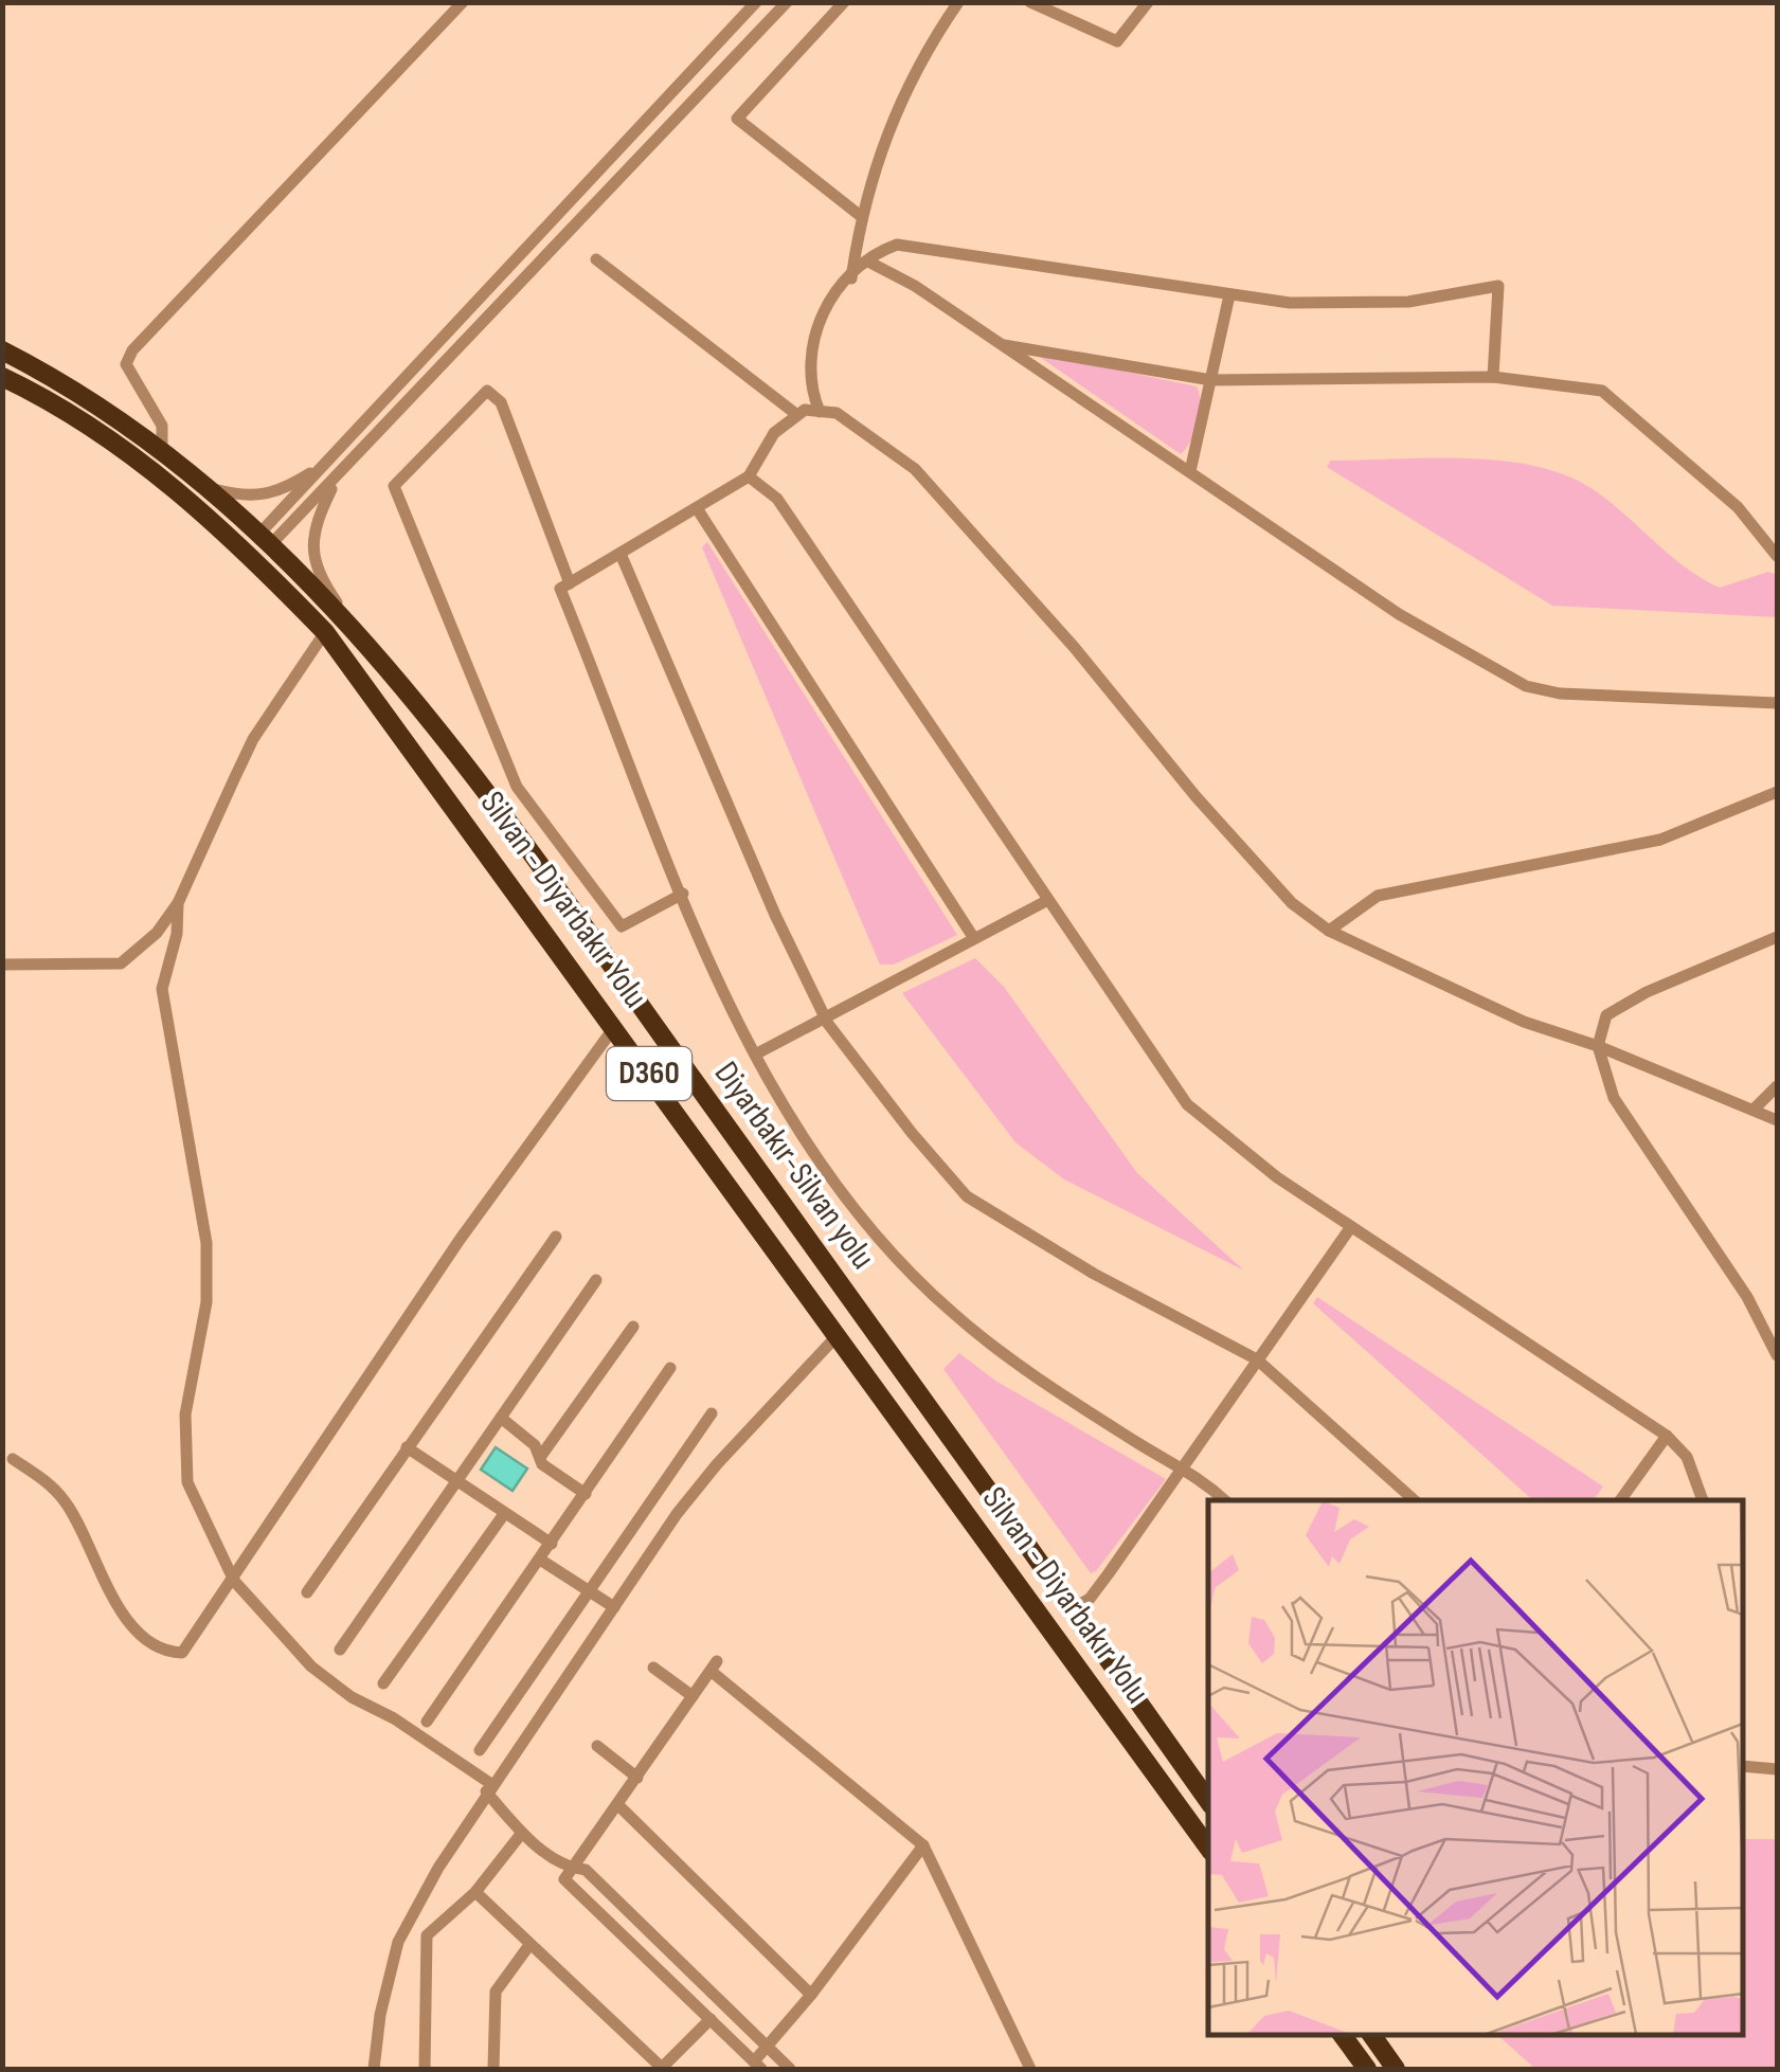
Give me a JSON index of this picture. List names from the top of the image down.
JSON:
{
  "streets": {
    "highway": ["Silvan - Diyarbakır Yolu", "D360", "Diyarbakır-Silvan yolu"]
  }
}
